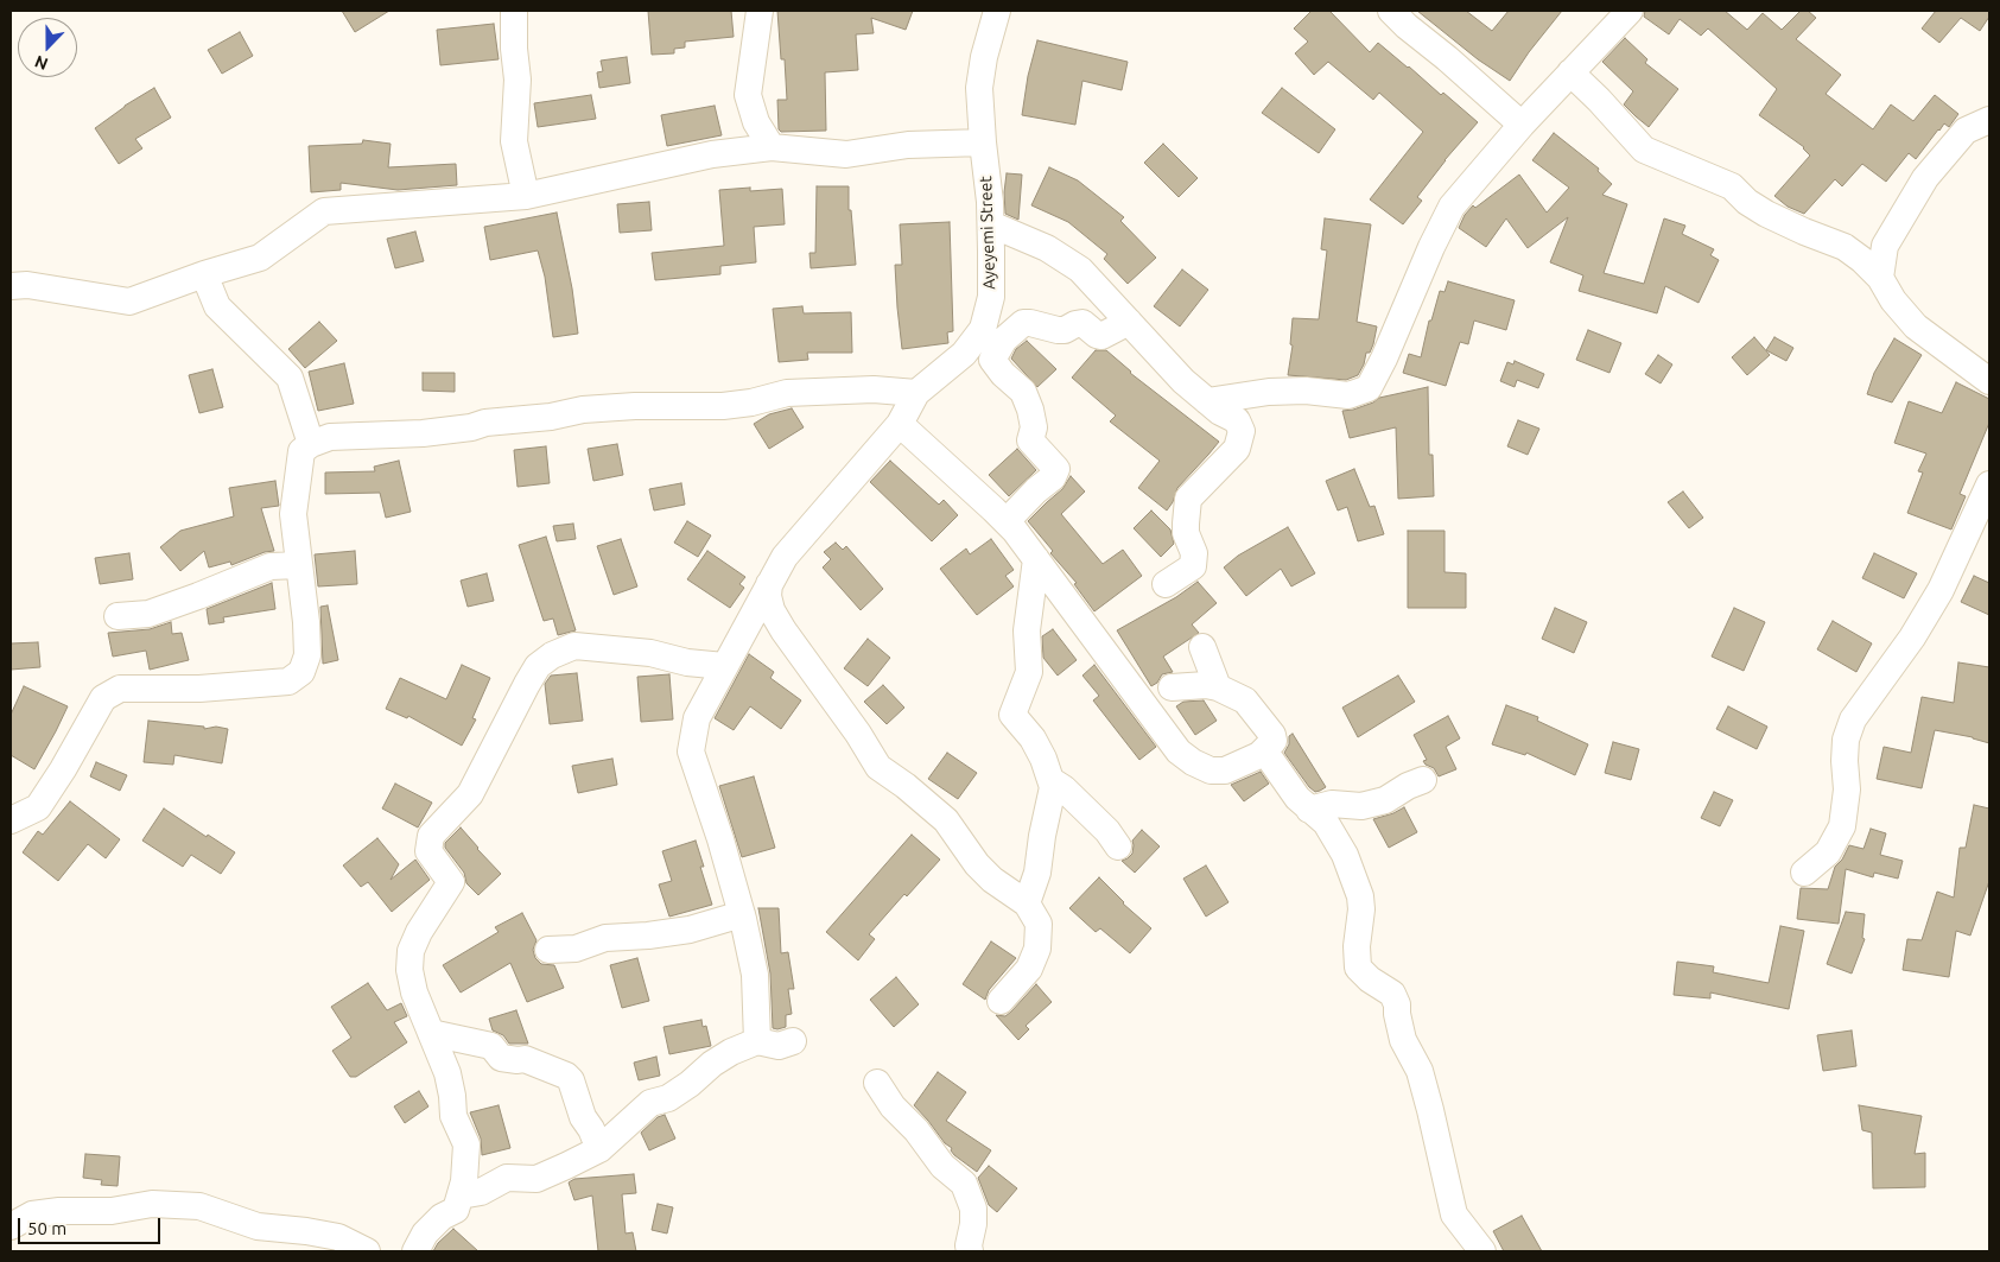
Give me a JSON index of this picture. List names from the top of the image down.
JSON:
{
  "streets": {
    "street": ["Ayeyemi Street"]
  },
  "scale_bar": "50 m",
  "north": "bottom"
}
